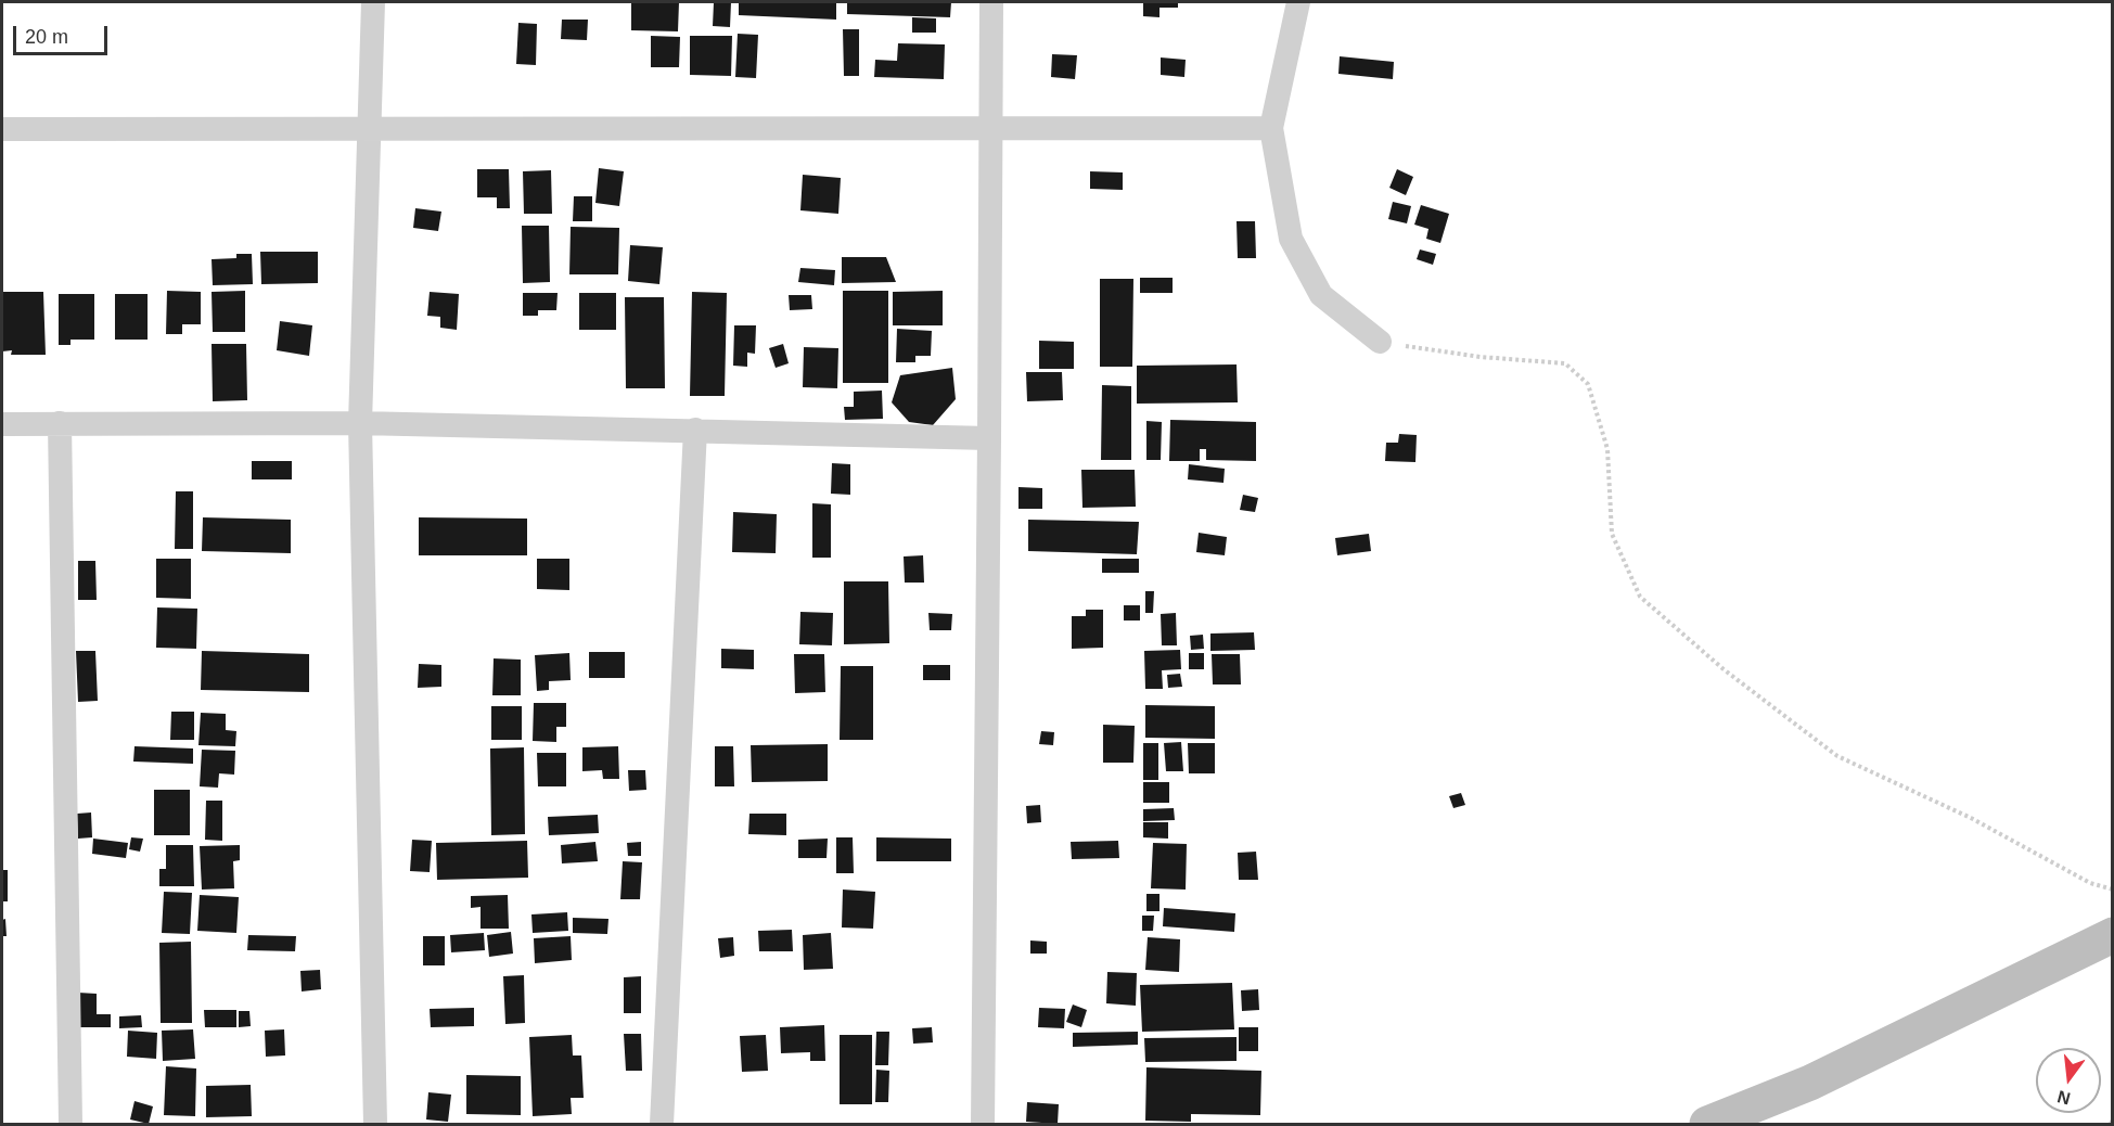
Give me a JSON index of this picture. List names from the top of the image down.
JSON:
{
  "scale_bar": "20 m",
  "north": "bottom"
}
